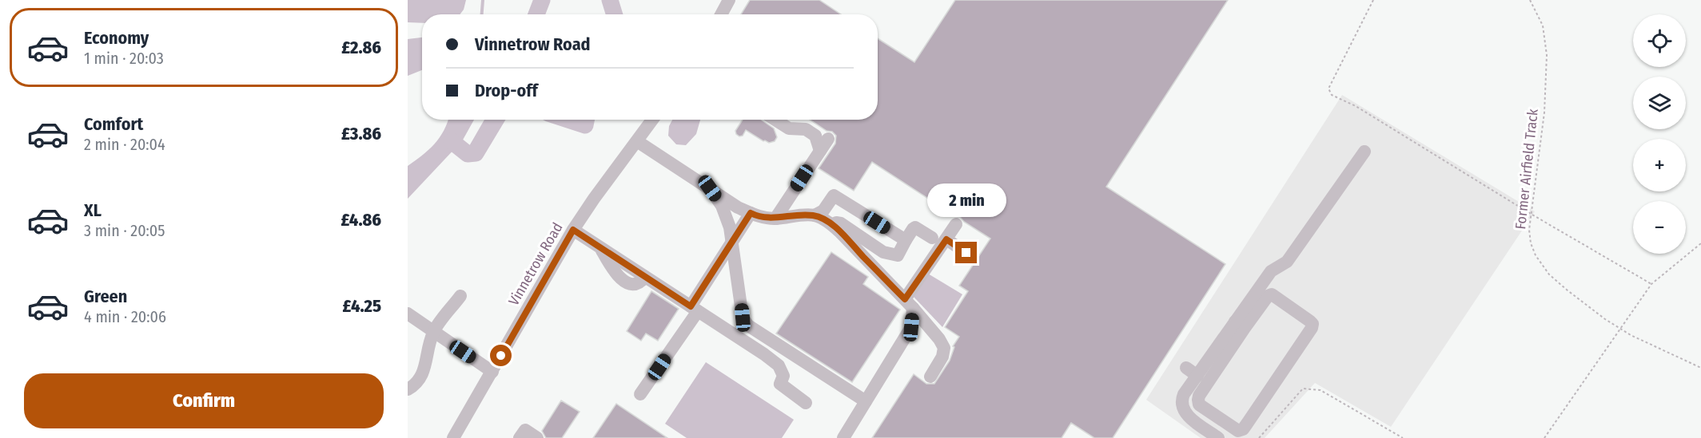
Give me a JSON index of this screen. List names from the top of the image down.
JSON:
{
  "streets": {
    "street": ["Vinnetrow Road"],
    "path": ["Former Airfield Track"]
  },
  "page": {
    "list": [
      {
        "name": "Economy",
        "note": "1 min · 20:03",
        "value": "£2.86"
      },
      {
        "name": "Comfort",
        "note": "2 min · 20:04",
        "value": "£3.86"
      },
      {
        "name": "XL",
        "note": "3 min · 20:05",
        "value": "£4.86"
      },
      {
        "name": "Green",
        "note": "4 min · 20:06",
        "value": "£4.25"
      }
    ],
    "map_buttons": ["+", "−"],
    "banner": ["Vinnetrow Road", "Drop-off"],
    "bubble": "2 min",
    "buttons": "Confirm"
  }
}
